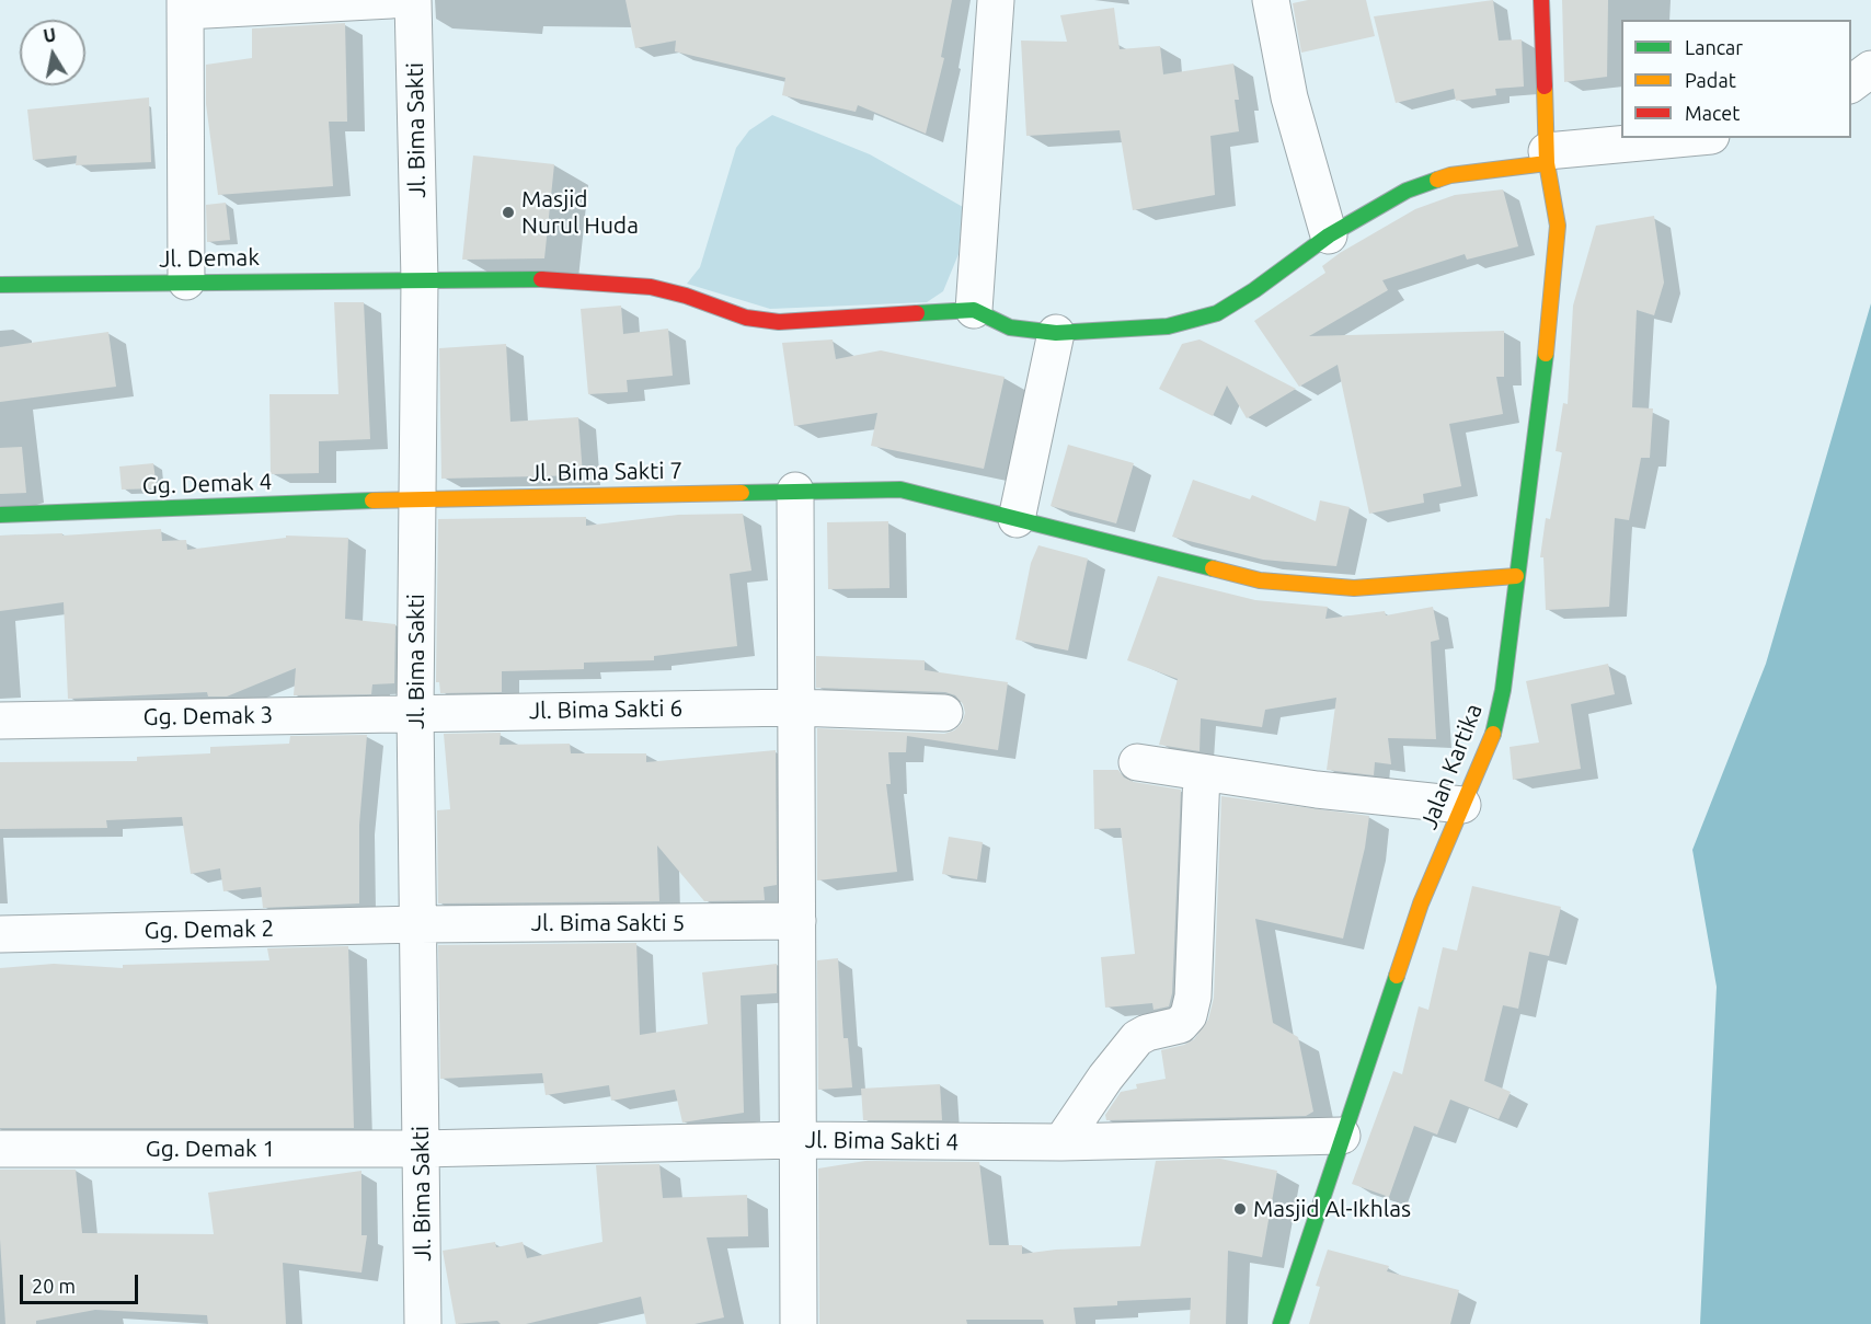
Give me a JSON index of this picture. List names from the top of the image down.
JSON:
{
  "streets": {
    "street": [
      "Jl. Bima Sakti",
      "Jl. Demak",
      "Jl. Bima Sakti 7",
      "Gg. Demak 4",
      "Jl. Bima Sakti 6",
      "Gg. Demak 3",
      "Jalan Kartika",
      "Jl. Bima Sakti 5",
      "Gg. Demak 2",
      "Jl. Bima Sakti 4",
      "Gg. Demak 1"
    ]
  },
  "crossings": [
    ["Jl. Bima Sakti", "Jl. Demak"],
    ["Jl. Bima Sakti", "Jl. Bima Sakti 7"],
    ["Jl. Bima Sakti", "Gg. Demak 4"],
    ["Jl. Bima Sakti", "Jl. Bima Sakti 6"],
    ["Jl. Bima Sakti", "Gg. Demak 3"],
    ["Jl. Bima Sakti", "Jl. Bima Sakti 5"],
    ["Jl. Bima Sakti", "Gg. Demak 2"],
    ["Jl. Bima Sakti", "Jl. Bima Sakti 4"],
    ["Jl. Bima Sakti", "Gg. Demak 1"],
    ["Jl. Bima Sakti 7", "Gg. Demak 4"],
    ["Jl. Bima Sakti 7", "Jalan Kartika"],
    ["Jl. Bima Sakti 6", "Gg. Demak 3"],
    ["Jalan Kartika", "Jl. Bima Sakti 4"],
    ["Jl. Bima Sakti 5", "Gg. Demak 2"],
    ["Jl. Bima Sakti 4", "Gg. Demak 1"]
  ],
  "places": ["Masjid Nurul Huda", "Masjid Al-Ikhlas"],
  "legend": ["Lancar", "Padat", "Macet"],
  "scale_bar": "20 m",
  "north": "top"
}
